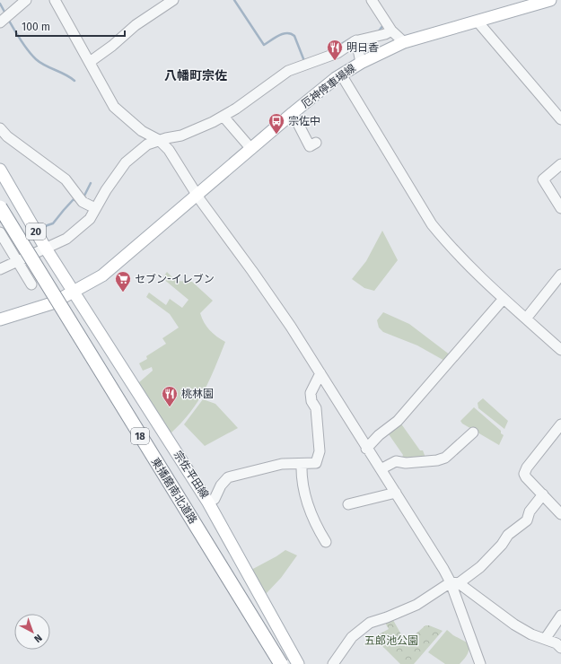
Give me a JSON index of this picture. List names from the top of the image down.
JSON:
{
  "streets": {
    "highway": ["18", "東播磨南北道路"],
    "main road": ["厄神停車場線", "20", "宗佐平田線"]
  },
  "crossings": [
    ["厄神停車場線", "20"],
    ["厄神停車場線", "宗佐平田線"],
    ["20", "宗佐平田線"]
  ],
  "districts": ["八幡町宗佐"],
  "parks": ["五郎池公園"],
  "places": {
    "restaurant": ["明日香", "桃林園"],
    "bus stop": ["宗佐中"],
    "supermarket": ["セブン-イレブン"]
  },
  "scale_bar": "100 m",
  "north": "bottom right"
}
